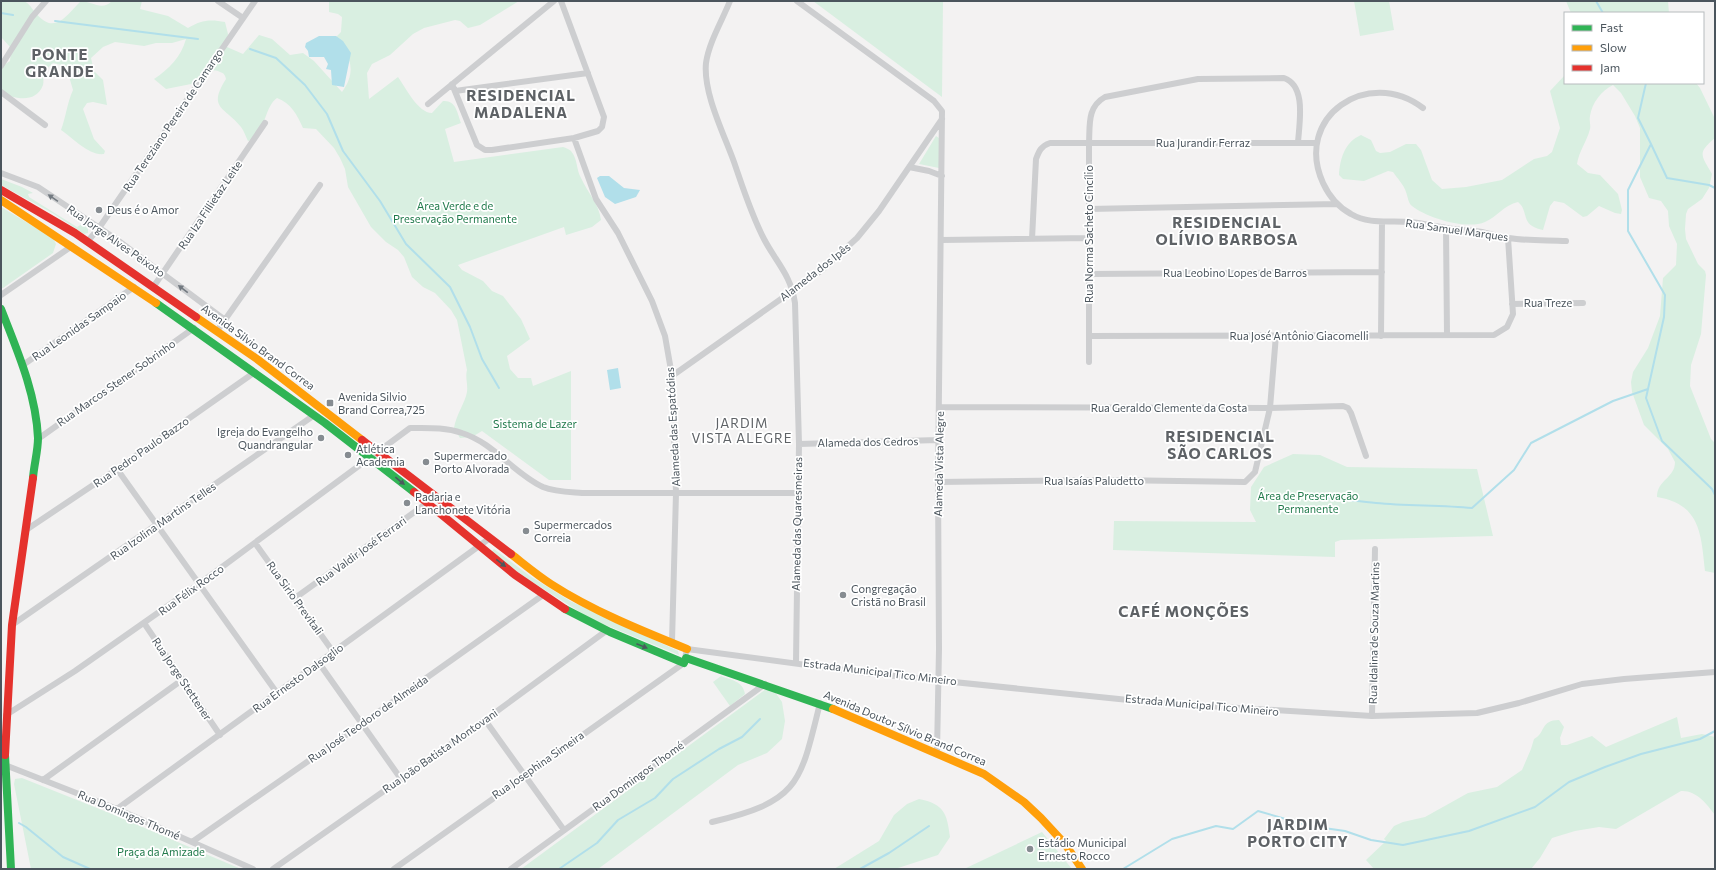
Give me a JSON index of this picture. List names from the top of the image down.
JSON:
{
  "streets": {
    "main road": ["Avenida Silvio Brand Correa", "Avenida Doutor Sílvio Brand Correa"],
    "street": [
      "Rua Tereziano Pereira de Camargo",
      "Rua Jurandir Ferraz",
      "Rua Iza Fillietaz Leite",
      "Rua Samuel Marques",
      "Rua Norma Sacheto Cincílio",
      "Rua Jorge Alves Peixoto",
      "Alameda dos Ipês",
      "Rua Leobino Lopes de Barros",
      "Rua Treze",
      "Rua Leonidas Sampaio",
      "Rua José Antônio Giacomelli",
      "Rua Marcos Stener Sobrinho",
      "Rua Geraldo Clemente da Costa",
      "Alameda das Espatódias",
      "Alameda dos Cedros",
      "Rua Pedro Paulo Bazzo",
      "Alameda Vista Alegre",
      "Rua Isaías Paludetto",
      "Rua Izolina Martins Telles",
      "Alameda das Quaresmeiras",
      "Rua Valdir José Ferrari",
      "Rua Félix Rocco",
      "Rua Sirio Previtali",
      "Rua Idalina de Souza Martins",
      "Estrada Municipal Tico Mineiro",
      "Rua Ernesto Dalsoglio",
      "Rua Jorge Stettener",
      "Rua José Teodoro de Almeida",
      "Rua João Batista Montovani",
      "Rua Josephina Simeira",
      "Rua Domingos Thomé"
    ]
  },
  "crossings": [
    ["Rua Tereziano Pereira de Camargo", "Rua Jorge Alves Peixoto"],
    ["Rua Tereziano Pereira de Camargo", "Avenida Silvio Brand Correa"],
    ["Rua Jurandir Ferraz", "Rua Samuel Marques"],
    ["Rua Jurandir Ferraz", "Rua Norma Sacheto Cincílio"],
    ["Rua Iza Fillietaz Leite", "Rua Jorge Alves Peixoto"],
    ["Rua Iza Fillietaz Leite", "Avenida Silvio Brand Correa"],
    ["Rua Norma Sacheto Cincílio", "Rua Leobino Lopes de Barros"],
    ["Rua Norma Sacheto Cincílio", "Rua José Antônio Giacomelli"],
    ["Alameda dos Ipês", "Alameda das Espatódias"],
    ["Alameda dos Ipês", "Alameda Vista Alegre"],
    ["Alameda dos Ipês", "Alameda das Quaresmeiras"],
    ["Rua Treze", "Rua José Antônio Giacomelli"],
    ["Rua Leonidas Sampaio", "Avenida Silvio Brand Correa"],
    ["Avenida Silvio Brand Correa", "Rua Marcos Stener Sobrinho"],
    ["Avenida Silvio Brand Correa", "Alameda das Espatódias"],
    ["Avenida Silvio Brand Correa", "Rua Pedro Paulo Bazzo"],
    ["Avenida Silvio Brand Correa", "Rua Izolina Martins Telles"],
    ["Avenida Silvio Brand Correa", "Rua Valdir José Ferrari"],
    ["Avenida Silvio Brand Correa", "Rua Félix Rocco"],
    ["Avenida Silvio Brand Correa", "Estrada Municipal Tico Mineiro"],
    ["Avenida Silvio Brand Correa", "Rua Ernesto Dalsoglio"],
    ["Avenida Silvio Brand Correa", "Rua José Teodoro de Almeida"],
    ["Avenida Silvio Brand Correa", "Avenida Doutor Sílvio Brand Correa"],
    ["Avenida Silvio Brand Correa", "Rua João Batista Montovani"],
    ["Avenida Silvio Brand Correa", "Rua Josephina Simeira"],
    ["Rua Geraldo Clemente da Costa", "Alameda Vista Alegre"],
    ["Rua Geraldo Clemente da Costa", "Rua Isaías Paludetto"],
    ["Alameda das Espatódias", "Rua Félix Rocco"],
    ["Alameda dos Cedros", "Alameda Vista Alegre"],
    ["Alameda dos Cedros", "Alameda das Quaresmeiras"],
    ["Alameda Vista Alegre", "Rua Isaías Paludetto"],
    ["Alameda Vista Alegre", "Estrada Municipal Tico Mineiro"],
    ["Alameda Vista Alegre", "Avenida Doutor Sílvio Brand Correa"],
    ["Alameda das Quaresmeiras", "Rua Félix Rocco"],
    ["Alameda das Quaresmeiras", "Estrada Municipal Tico Mineiro"],
    ["Rua Valdir José Ferrari", "Rua Sirio Previtali"],
    ["Rua Félix Rocco", "Rua Sirio Previtali"],
    ["Rua Félix Rocco", "Rua Jorge Stettener"],
    ["Rua Sirio Previtali", "Rua Ernesto Dalsoglio"],
    ["Rua Idalina de Souza Martins", "Estrada Municipal Tico Mineiro"],
    ["Estrada Municipal Tico Mineiro", "Avenida Doutor Sílvio Brand Correa"],
    ["Estrada Municipal Tico Mineiro", "Rua Josephina Simeira"],
    ["Rua Ernesto Dalsoglio", "Rua Jorge Stettener"],
    ["Rua Ernesto Dalsoglio", "Rua Domingos Thomé"],
    ["Rua José Teodoro de Almeida", "Rua Domingos Thomé"],
    ["Avenida Doutor Sílvio Brand Correa", "Rua Josephina Simeira"],
    ["Avenida Doutor Sílvio Brand Correa", "Rua Domingos Thomé"]
  ],
  "one_way": ["Rua Jorge Alves Peixoto"],
  "districts": [
    "PONTE GRANDE",
    "RESIDENCIAL MADALENA",
    "RESIDENCIAL OLÍVIO BARBOSA",
    "JARDIM VISTA ALEGRE",
    "RESIDENCIAL SÃO CARLOS",
    "CAFÉ MONÇÕES",
    "JARDIM PORTO CITY"
  ],
  "parks": [
    "Área Verde e de Preservação Permanente",
    "Sistema de Lazer",
    "Área de Preservação Permanente",
    "Praça da Amizade"
  ],
  "places": {
    "other": [
      "Deus é o Amor",
      "Igreja do Evangelho Quandrangular",
      "Atlética Academia",
      "Supermercado Porto Alvorada",
      "Padaria e Lanchonete Vitória",
      "Supermercados Correia",
      "Congregação Cristã no Brasil",
      "Estádio Municipal Ernesto Rocco"
    ],
    "transit": ["Avenida Silvio Brand Correa,725"]
  },
  "legend": ["Fast", "Slow", "Jam"]
}
